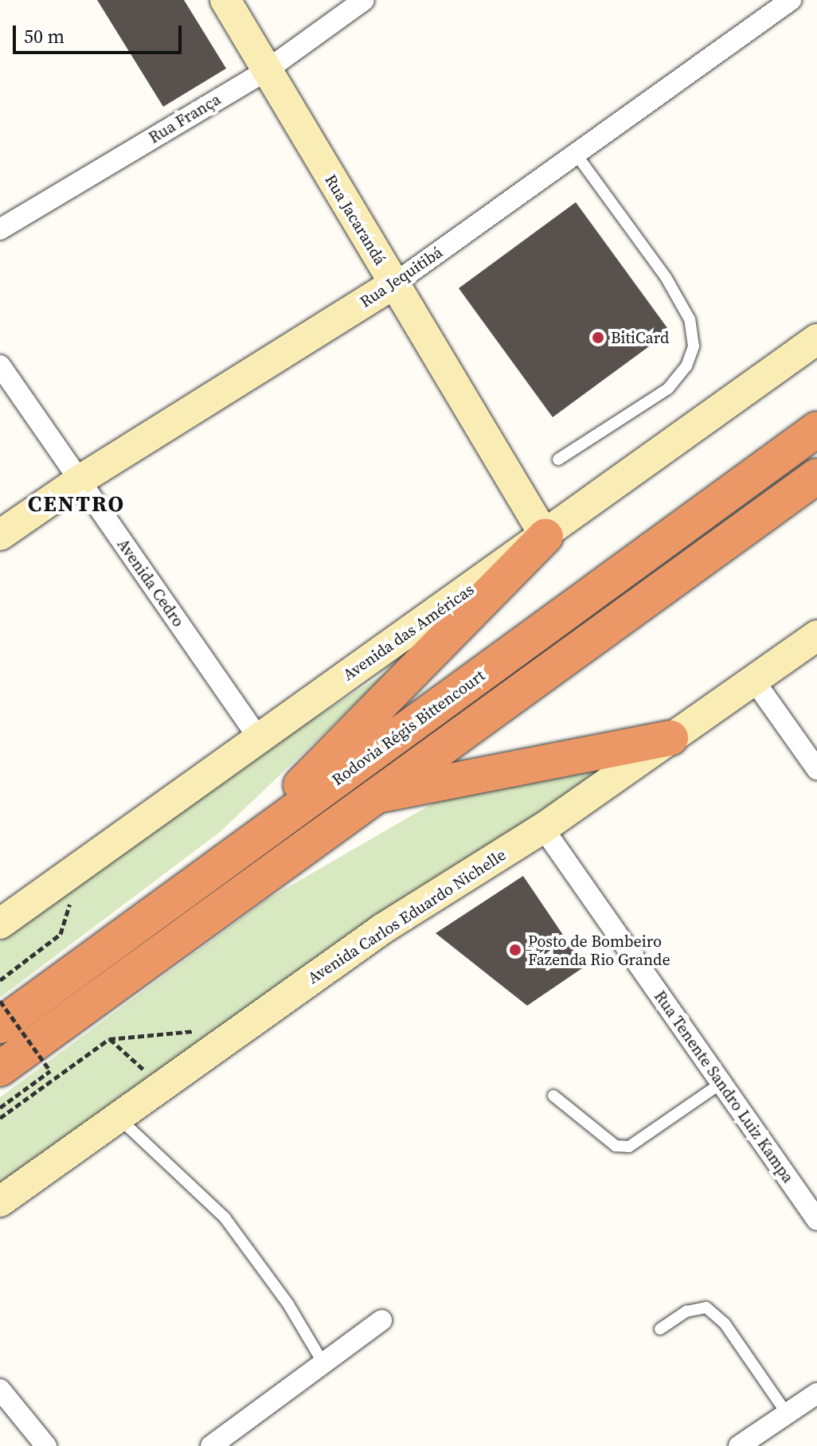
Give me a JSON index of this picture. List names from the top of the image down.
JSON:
{
  "streets": {
    "highway": ["Rodovia Régis Bittencourt"],
    "main road": [
      "Rua Jacarandá",
      "Rua Jequitibá",
      "Avenida das Américas",
      "Avenida Carlos Eduardo Nichelle"
    ],
    "street": ["Rua França", "Avenida Cedro", "Rua Tenente Sandro Luiz Kampa"]
  },
  "crossings": [
    ["Rua França", "Rua Jacarandá"],
    ["Rua Jacarandá", "Rua Jequitibá"],
    ["Rua Jacarandá", "Avenida das Américas"],
    ["Rua Jequitibá", "Avenida Cedro"],
    ["Avenida Cedro", "Avenida das Américas"],
    ["Avenida Carlos Eduardo Nichelle", "Rua Tenente Sandro Luiz Kampa"]
  ],
  "districts": ["CENTRO"],
  "places": ["BitiCard", "Posto de Bombeiro Fazenda Rio Grande"],
  "scale_bar": "50 m"
}
